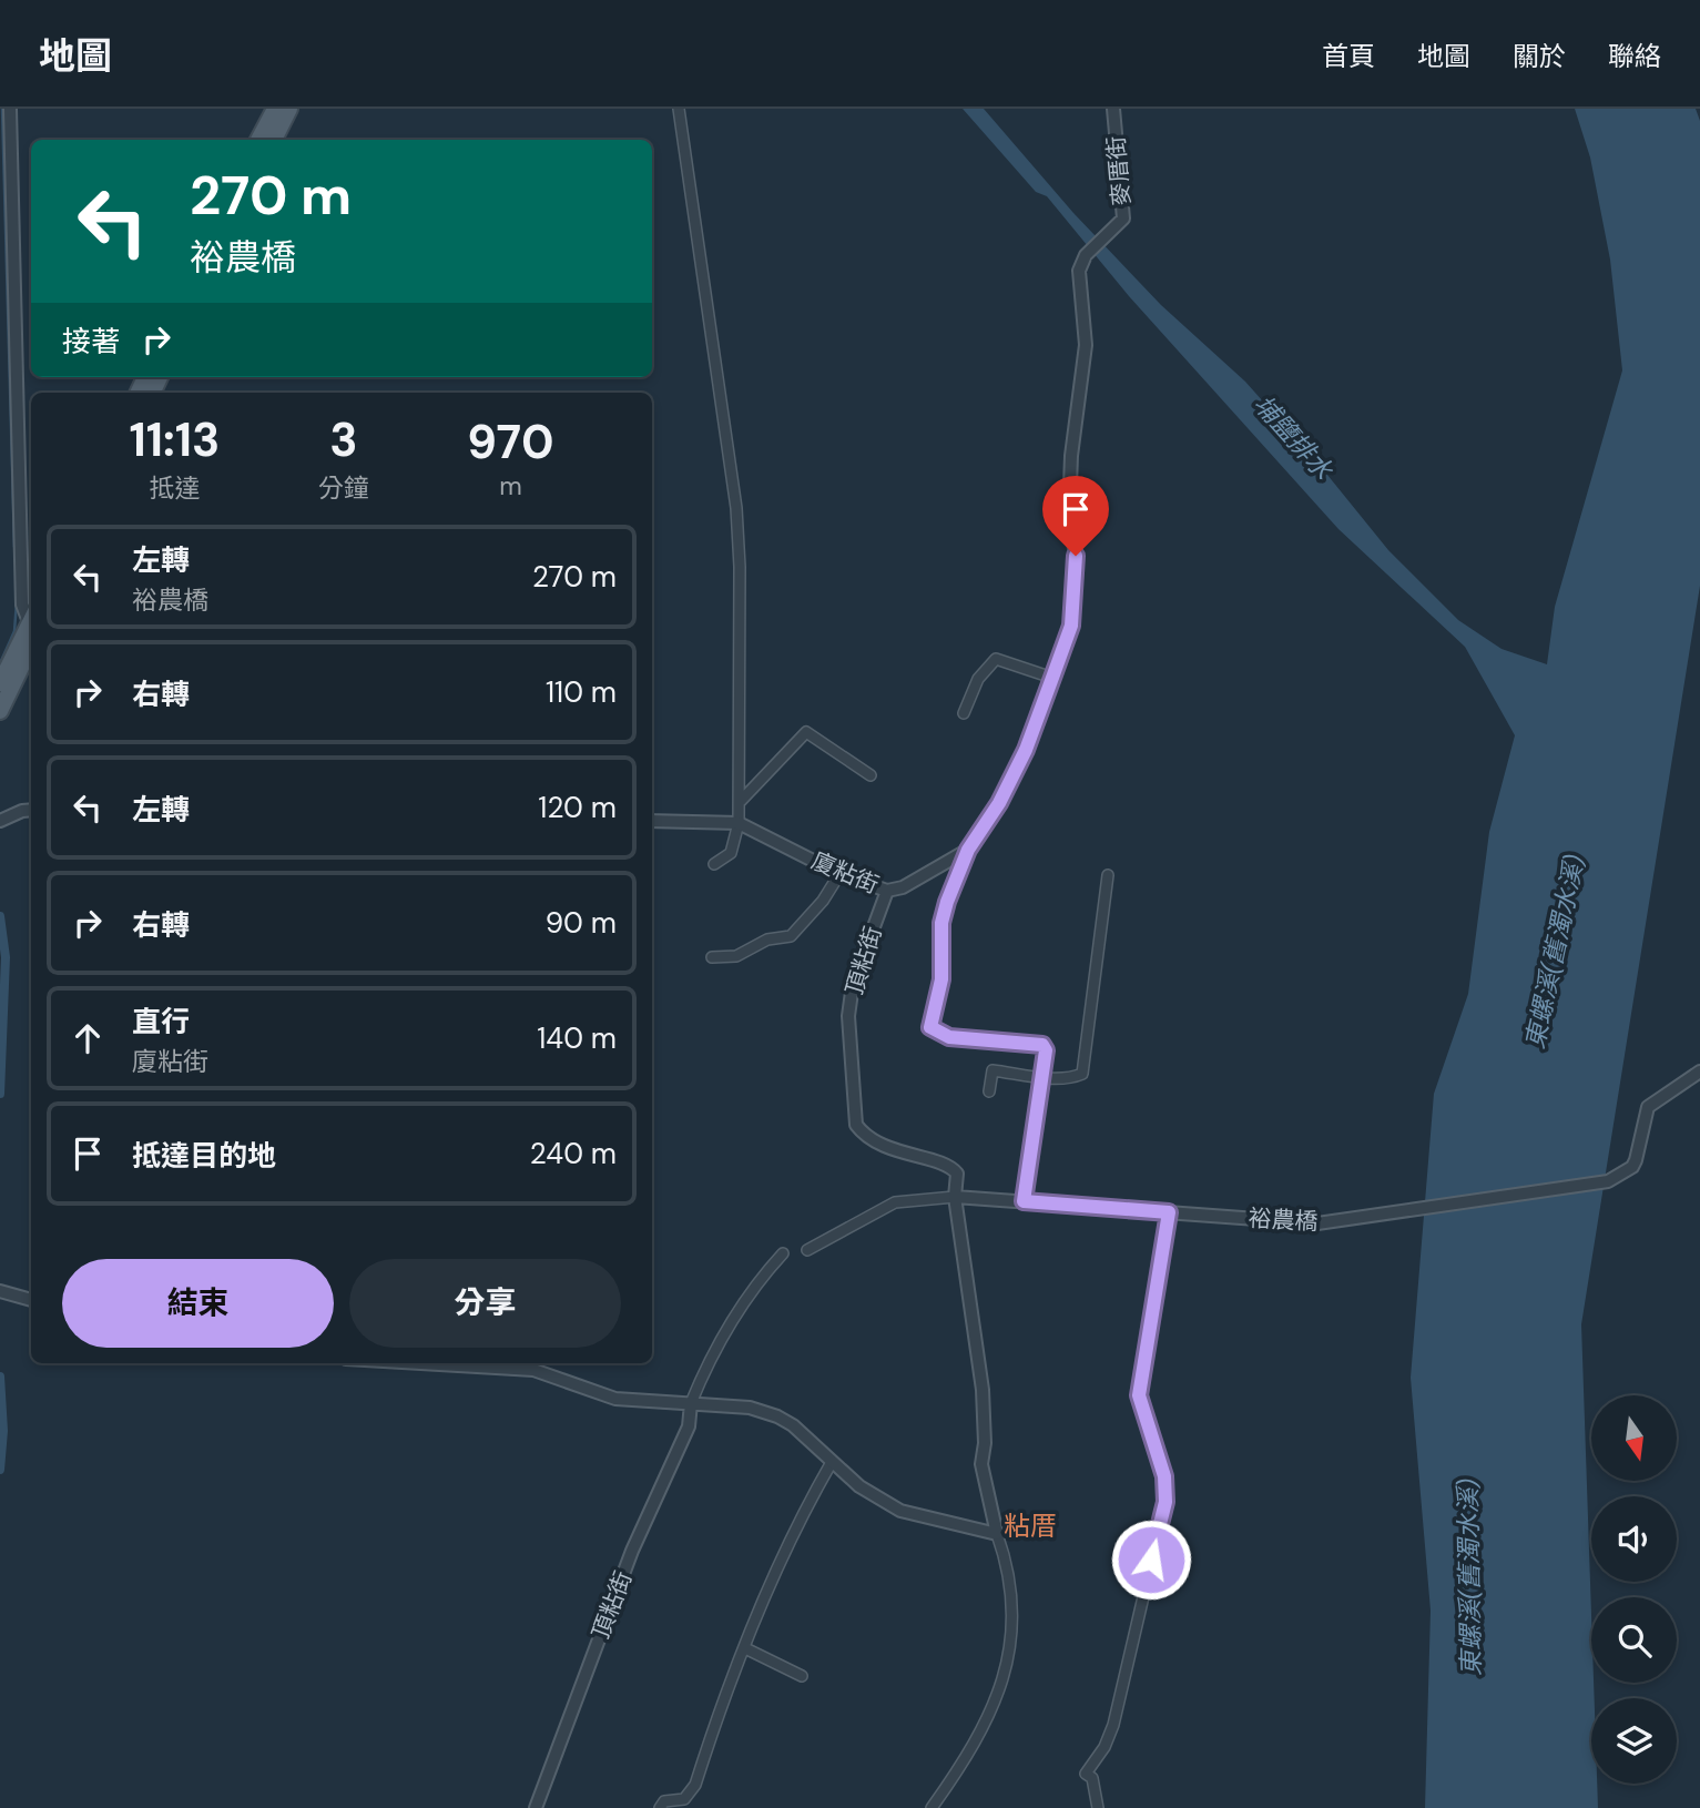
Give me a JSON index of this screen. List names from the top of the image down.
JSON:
{
  "streets": {
    "street": [
      "麥厝街",
      "廈粘街",
      "頂粘街",
      "裕農橋"
    ]
  },
  "crossings": [
    ["麥厝街", "廈粘街"],
    ["廈粘街", "頂粘街"],
    ["頂粘街", "裕農橋"]
  ],
  "districts": ["粘厝"],
  "water": ["埔鹽排水", "東螺溪(舊濁水溪)"],
  "north": "bottom",
  "page": {
    "header": "地圖",
    "nav": [
      "首頁",
      "地圖",
      "關於",
      "聯絡"
    ],
    "turn": ["270 m", "裕農橋"],
    "then": "接著",
    "eta": [
      "11:13",
      "抵達",
      "3",
      "分鐘",
      "970",
      "m"
    ],
    "list": [
      {
        "name": "左轉",
        "note": "裕農橋",
        "value": "270 m"
      },
      {
        "name": "右轉",
        "value": "110 m"
      },
      {
        "name": "左轉",
        "value": "120 m"
      },
      {
        "name": "右轉",
        "value": "90 m"
      },
      {
        "name": "直行",
        "note": "廈粘街",
        "value": "140 m"
      },
      {
        "name": "抵達目的地",
        "value": "240 m"
      }
    ],
    "buttons": ["結束", "分享"]
  }
}
